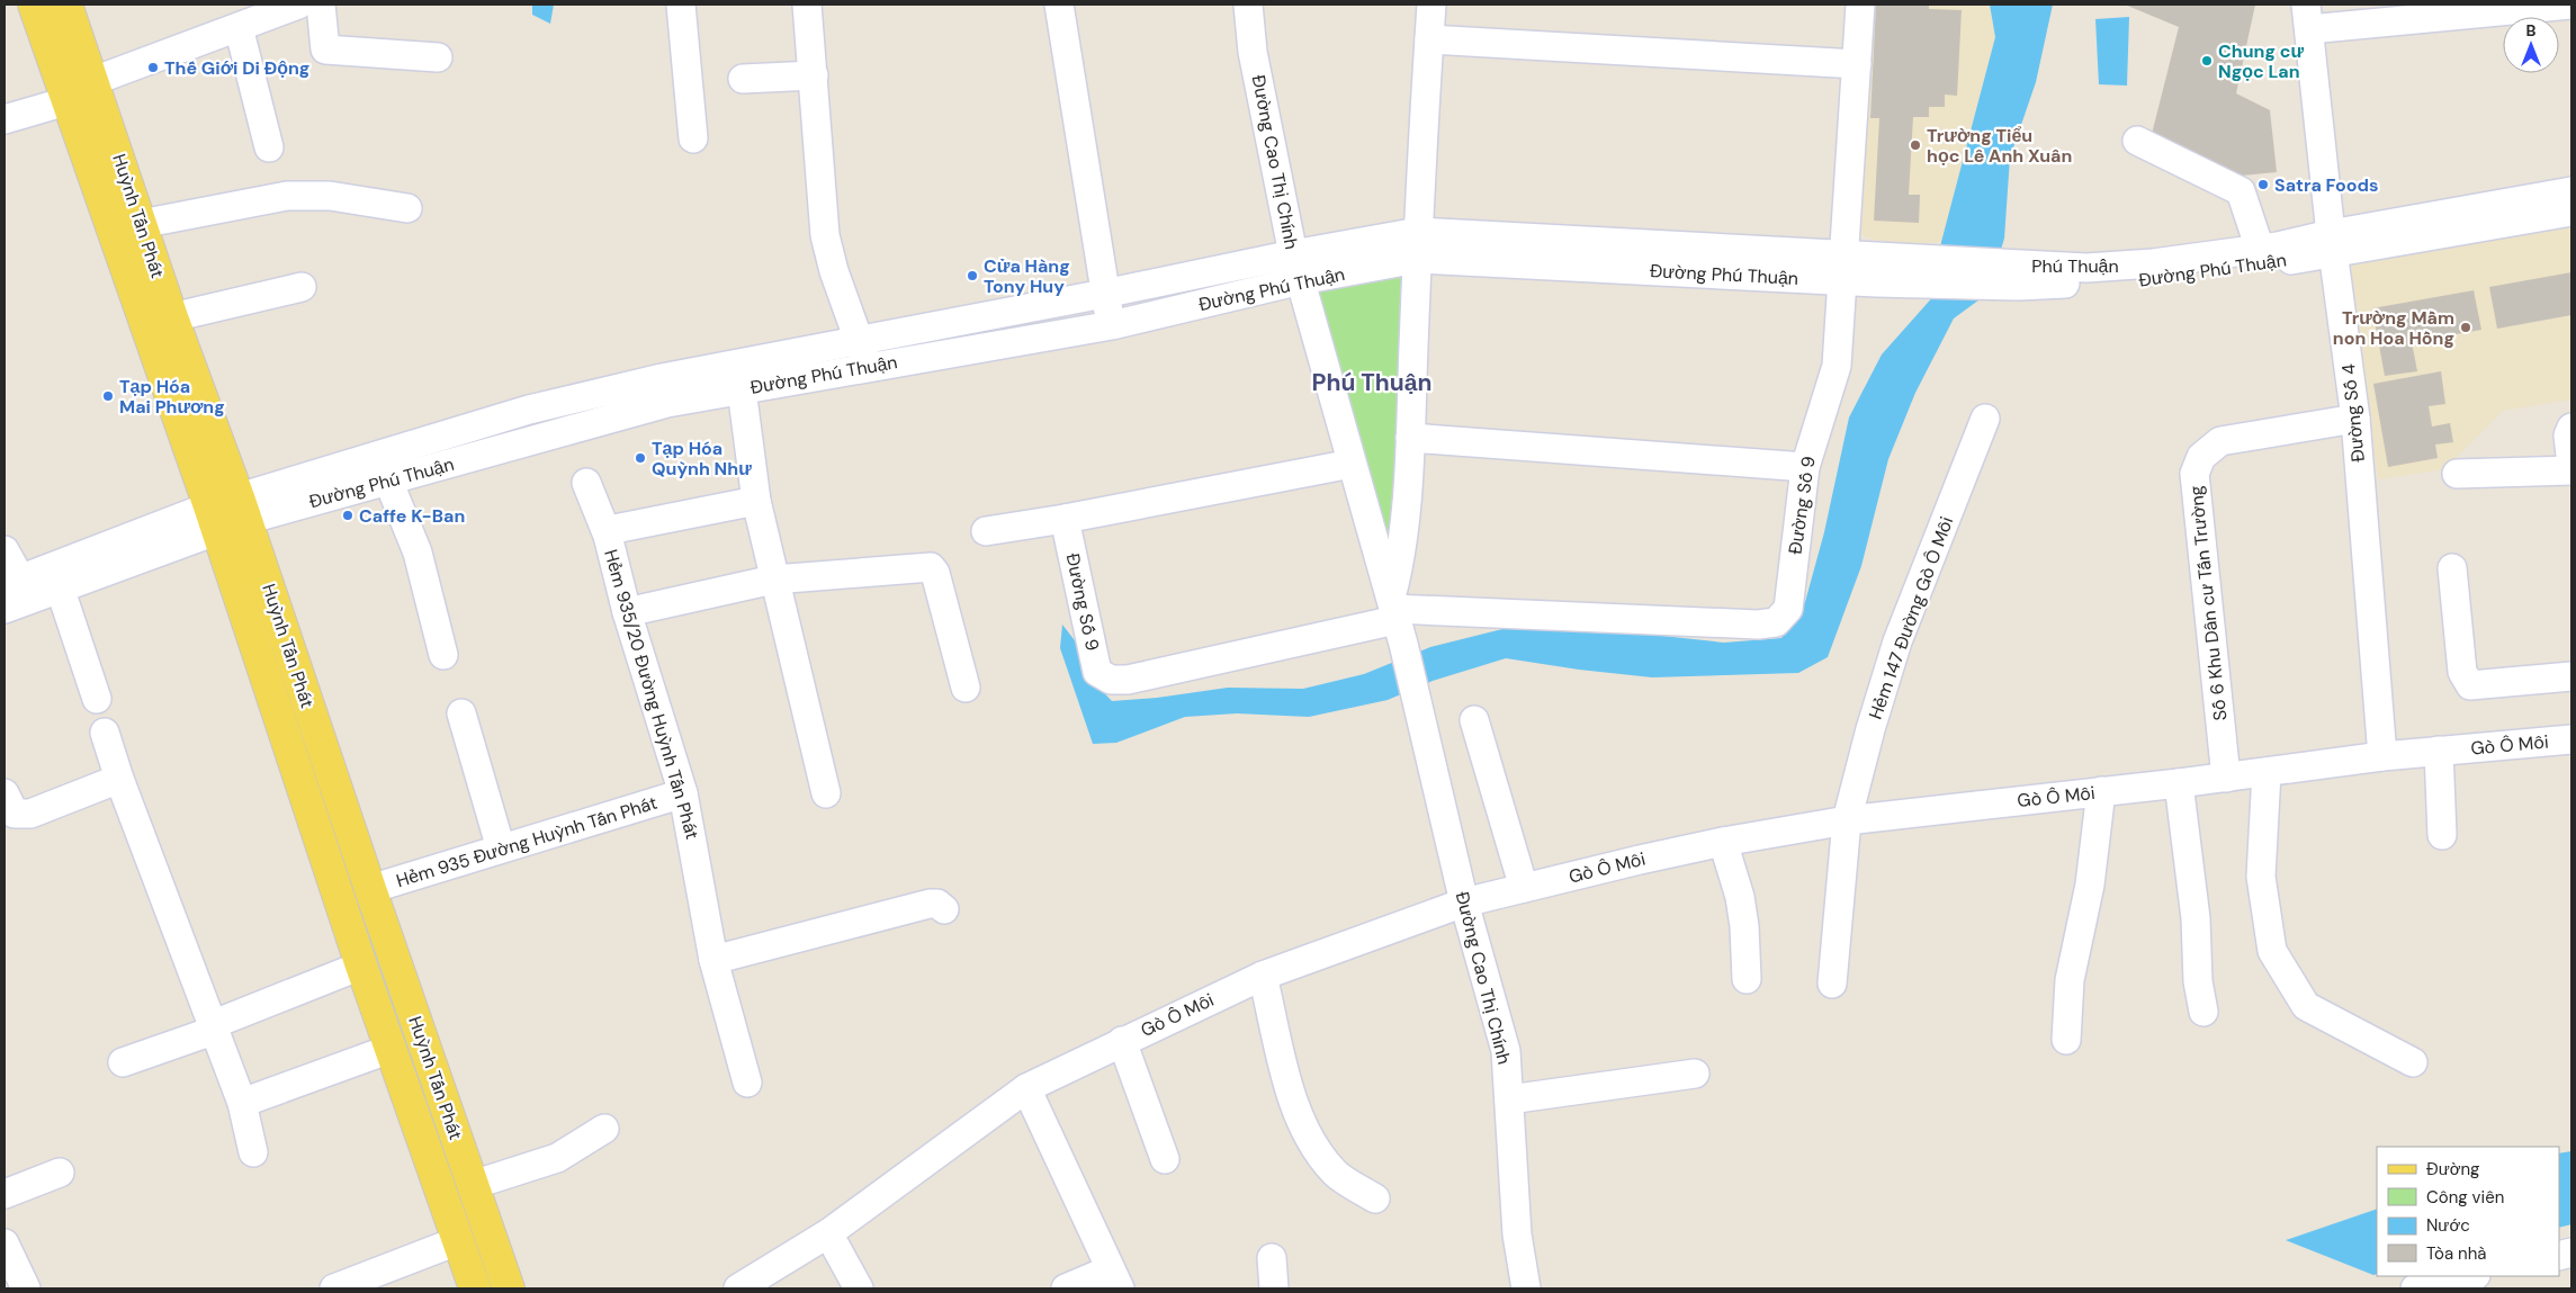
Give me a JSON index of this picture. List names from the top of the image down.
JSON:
{
  "streets": {
    "main road": ["Huỳnh Tấn Phát"],
    "street": [
      "Đường Cao Thị Chính",
      "Phú Thuận",
      "Đường Phú Thuận",
      "Đường Số 4",
      "Đường Số 9",
      "Số 6 Khu Dân cư Tấn Trường",
      "Hẻm 147 Đường Gò Ô Môi",
      "Hẻm 935/20 Đường Huỳnh Tấn Phát",
      "Gò Ô Môi",
      "Hẻm 935 Đường Huỳnh Tấn Phát"
    ]
  },
  "crossings": [
    ["Đường Cao Thị Chính", "Đường Phú Thuận"],
    ["Đường Cao Thị Chính", "Đường Số 9"],
    ["Đường Cao Thị Chính", "Gò Ô Môi"],
    ["Huỳnh Tấn Phát", "Đường Phú Thuận"],
    ["Huỳnh Tấn Phát", "Hẻm 935 Đường Huỳnh Tấn Phát"],
    ["Phú Thuận", "Đường Phú Thuận"],
    ["Phú Thuận", "Đường Số 4"],
    ["Đường Phú Thuận", "Đường Số 4"],
    ["Đường Phú Thuận", "Đường Số 9"],
    ["Đường Số 4", "Số 6 Khu Dân cư Tấn Trường"],
    ["Đường Số 4", "Gò Ô Môi"],
    ["Số 6 Khu Dân cư Tấn Trường", "Gò Ô Môi"],
    ["Hẻm 147 Đường Gò Ô Môi", "Gò Ô Môi"],
    ["Hẻm 935/20 Đường Huỳnh Tấn Phát", "Hẻm 935 Đường Huỳnh Tấn Phát"]
  ],
  "districts": ["Phú Thuận"],
  "places": [
    "Chung cư Ngọc Lan",
    "Thế Giới Di Động",
    "Trường Tiểu học Lê Anh Xuân",
    "Satra Foods",
    "Cửa Hàng Tony Huy",
    "Trường Mầm non Hoa Hồng",
    "Tạp Hóa Mai Phương",
    "Tạp Hóa Quỳnh Như",
    "Caffe K-Ban"
  ],
  "legend": [
    "Đường",
    "Công viên",
    "Nước",
    "Tòa nhà"
  ],
  "north": "top"
}
